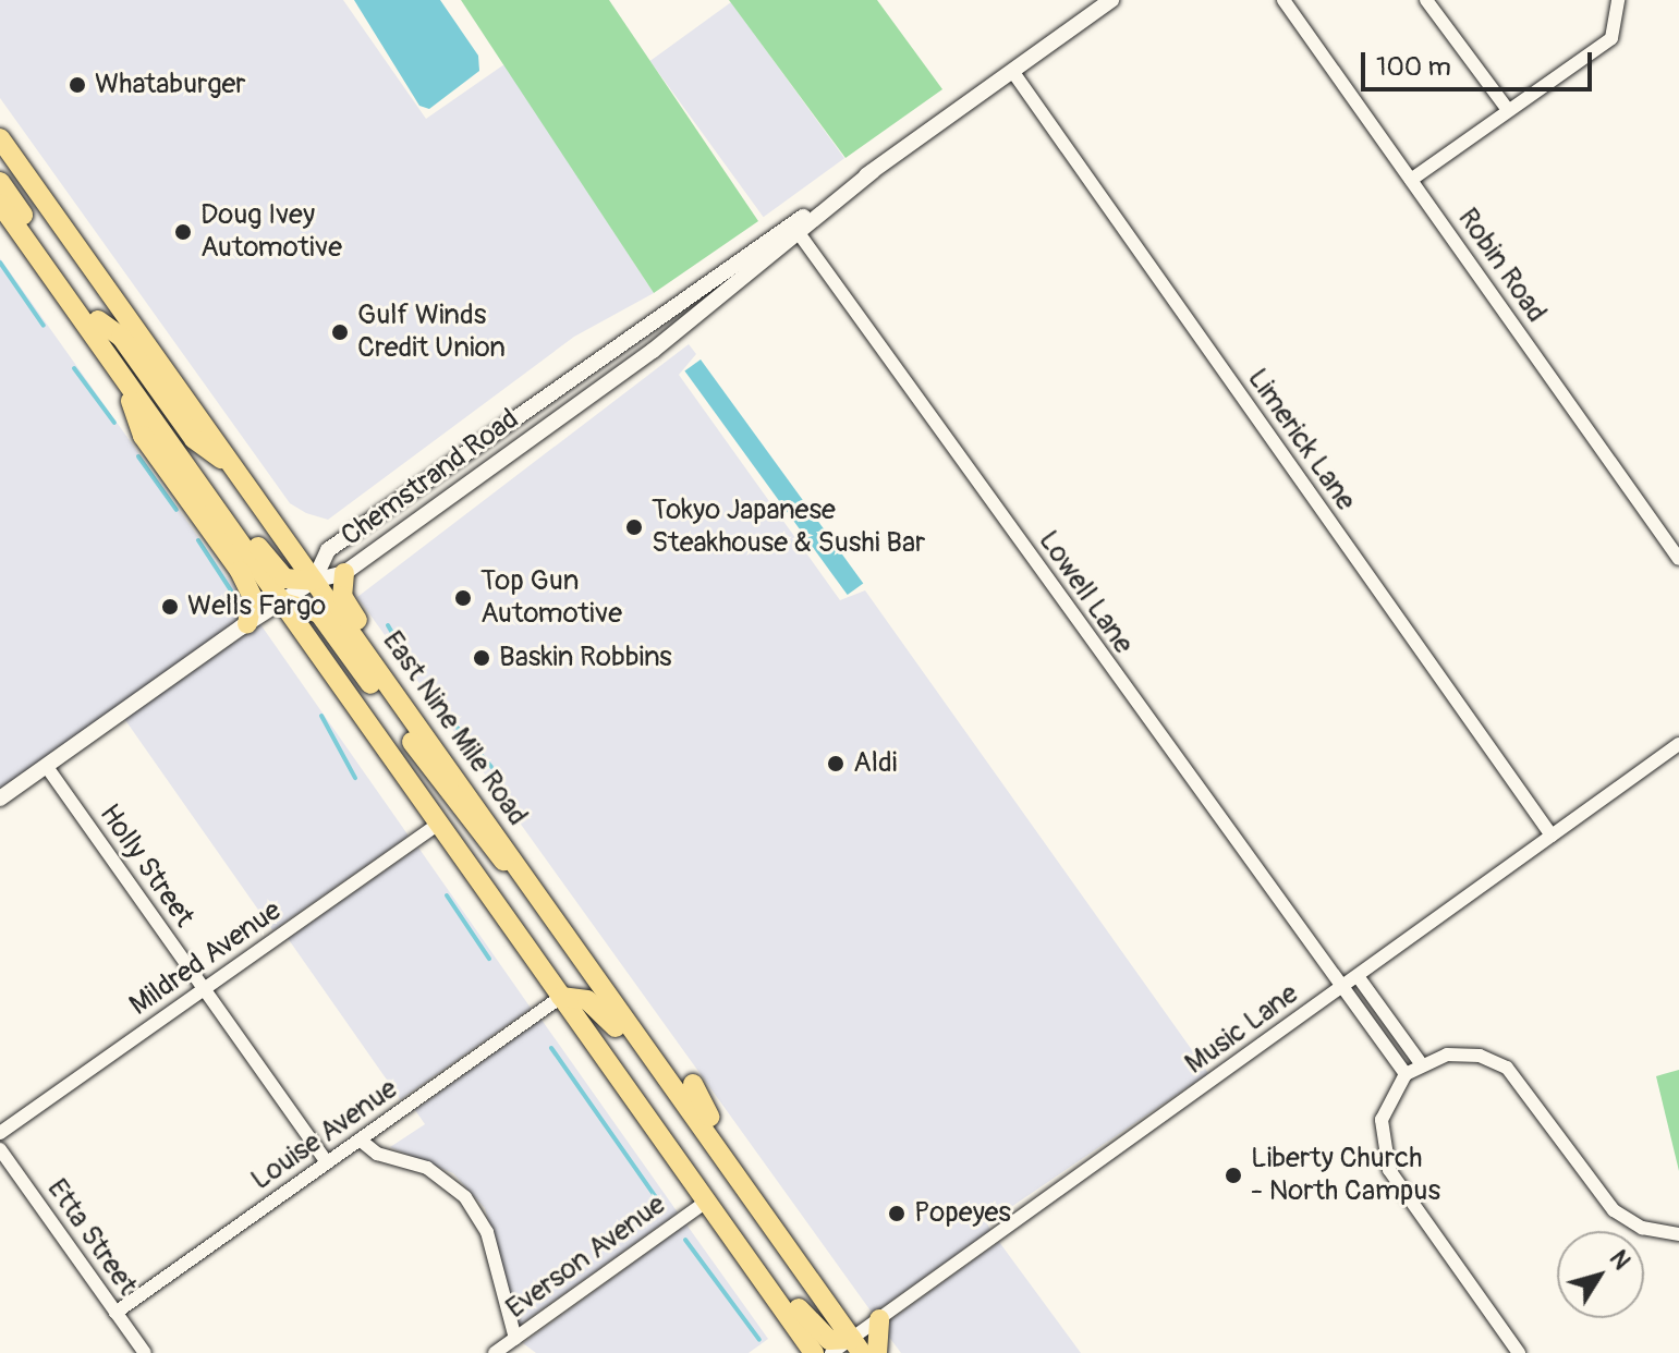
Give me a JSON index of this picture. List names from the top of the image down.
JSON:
{
  "streets": {
    "main road": ["East Nine Mile Road"],
    "street": [
      "Robin Road",
      "Limerick Lane",
      "Chemstrand Road",
      "Lowell Lane",
      "Holly Street",
      "Mildred Avenue",
      "Music Lane",
      "Louise Avenue",
      "Etta Street",
      "Everson Avenue"
    ]
  },
  "crossings": [
    ["Limerick Lane", "Chemstrand Road"],
    ["Limerick Lane", "Music Lane"],
    ["Chemstrand Road", "Lowell Lane"],
    ["Chemstrand Road", "East Nine Mile Road"],
    ["Chemstrand Road", "Holly Street"],
    ["Lowell Lane", "Music Lane"],
    ["East Nine Mile Road", "Music Lane"],
    ["Holly Street", "Mildred Avenue"],
    ["Holly Street", "Louise Avenue"],
    ["Louise Avenue", "Etta Street"]
  ],
  "places": [
    "Whataburger",
    "Doug Ivey Automotive",
    "Gulf Winds Credit Union",
    "Tokyo Japanese Steakhouse & Sushi Bar",
    "Top Gun Automotive",
    "Wells Fargo",
    "Baskin Robbins",
    "Aldi",
    "Liberty Church - North Campus",
    "Popeyes"
  ],
  "scale_bar": "100 m",
  "north": "top right"
}
